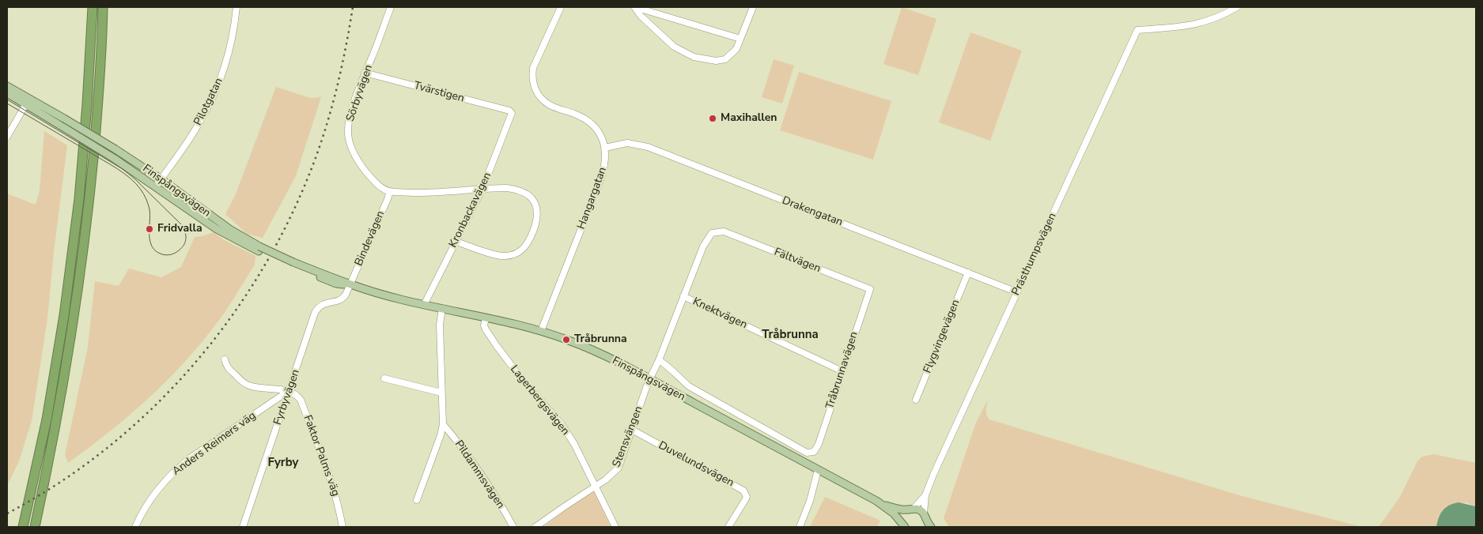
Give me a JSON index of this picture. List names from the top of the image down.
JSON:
{
  "streets": {
    "main road": ["Finspångsvägen"],
    "street": [
      "Tvärstigen",
      "Sörbyvägen",
      "Pilotgatan",
      "Hangargatan",
      "Kronbackavägen",
      "Drakengatan",
      "Bindevägen",
      "Prästhumpsvägen",
      "Fältvägen",
      "Knektvägen",
      "Flygvingevägen",
      "Tråbrunnavägen",
      "Fyrbyvägen",
      "Lagerbergsvägen",
      "Stensvängen",
      "Anders Reimers väg",
      "Faktor Palms väg",
      "Duvelundsvägen",
      "Pildammsvägen"
    ]
  },
  "crossings": [
    ["Tvärstigen", "Sörbyvägen"],
    ["Tvärstigen", "Kronbackavägen"],
    ["Sörbyvägen", "Bindevägen"],
    ["Pilotgatan", "Finspångsvägen"],
    ["Finspångsvägen", "Hangargatan"],
    ["Finspångsvägen", "Kronbackavägen"],
    ["Finspångsvägen", "Bindevägen"],
    ["Finspångsvägen", "Prästhumpsvägen"],
    ["Finspångsvägen", "Fyrbyvägen"],
    ["Finspångsvägen", "Lagerbergsvägen"],
    ["Finspångsvägen", "Stensvängen"],
    ["Finspångsvägen", "Pildammsvägen"],
    ["Hangargatan", "Drakengatan"],
    ["Drakengatan", "Prästhumpsvägen"],
    ["Drakengatan", "Flygvingevägen"],
    ["Bindevägen", "Fyrbyvägen"],
    ["Fältvägen", "Tråbrunnavägen"],
    ["Fältvägen", "Stensvängen"],
    ["Knektvägen", "Tråbrunnavägen"],
    ["Knektvägen", "Stensvängen"],
    ["Tråbrunnavägen", "Stensvängen"],
    ["Fyrbyvägen", "Anders Reimers väg"],
    ["Fyrbyvägen", "Faktor Palms väg"],
    ["Lagerbergsvägen", "Stensvängen"],
    ["Stensvängen", "Duvelundsvägen"],
    ["Anders Reimers väg", "Faktor Palms väg"]
  ],
  "districts": ["Tråbrunna", "Fyrby"],
  "places": ["Maxihallen", "Fridvalla", "Tråbrunna"]
}
